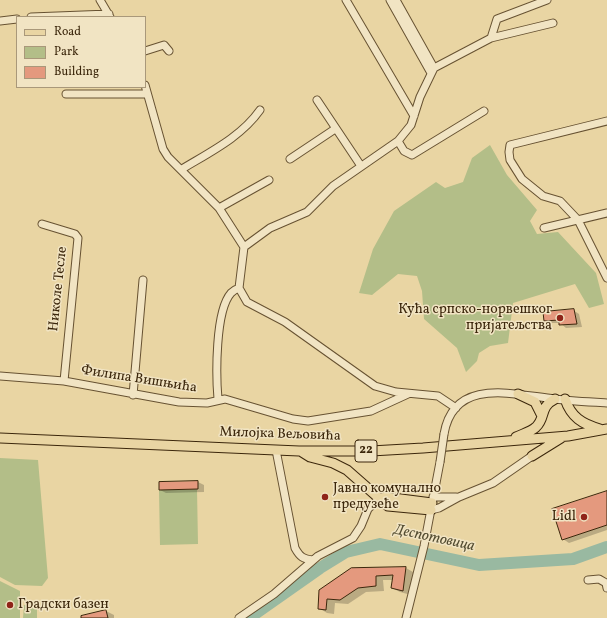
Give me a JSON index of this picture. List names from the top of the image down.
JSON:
{
  "streets": {
    "main road": ["Милојка Вељовића", "22"],
    "street": ["Николе Тесле", "Филипа Вишњића"]
  },
  "crossings": [
    ["Николе Тесле", "Филипа Вишњића"]
  ],
  "water": ["Деспотовица"],
  "places": [
    "Кућа српско-норвешког пријатељства",
    "Јавно комунално предузеће",
    "Lidl",
    "Градски базен"
  ],
  "legend": ["Road", "Park", "Building"]
}
